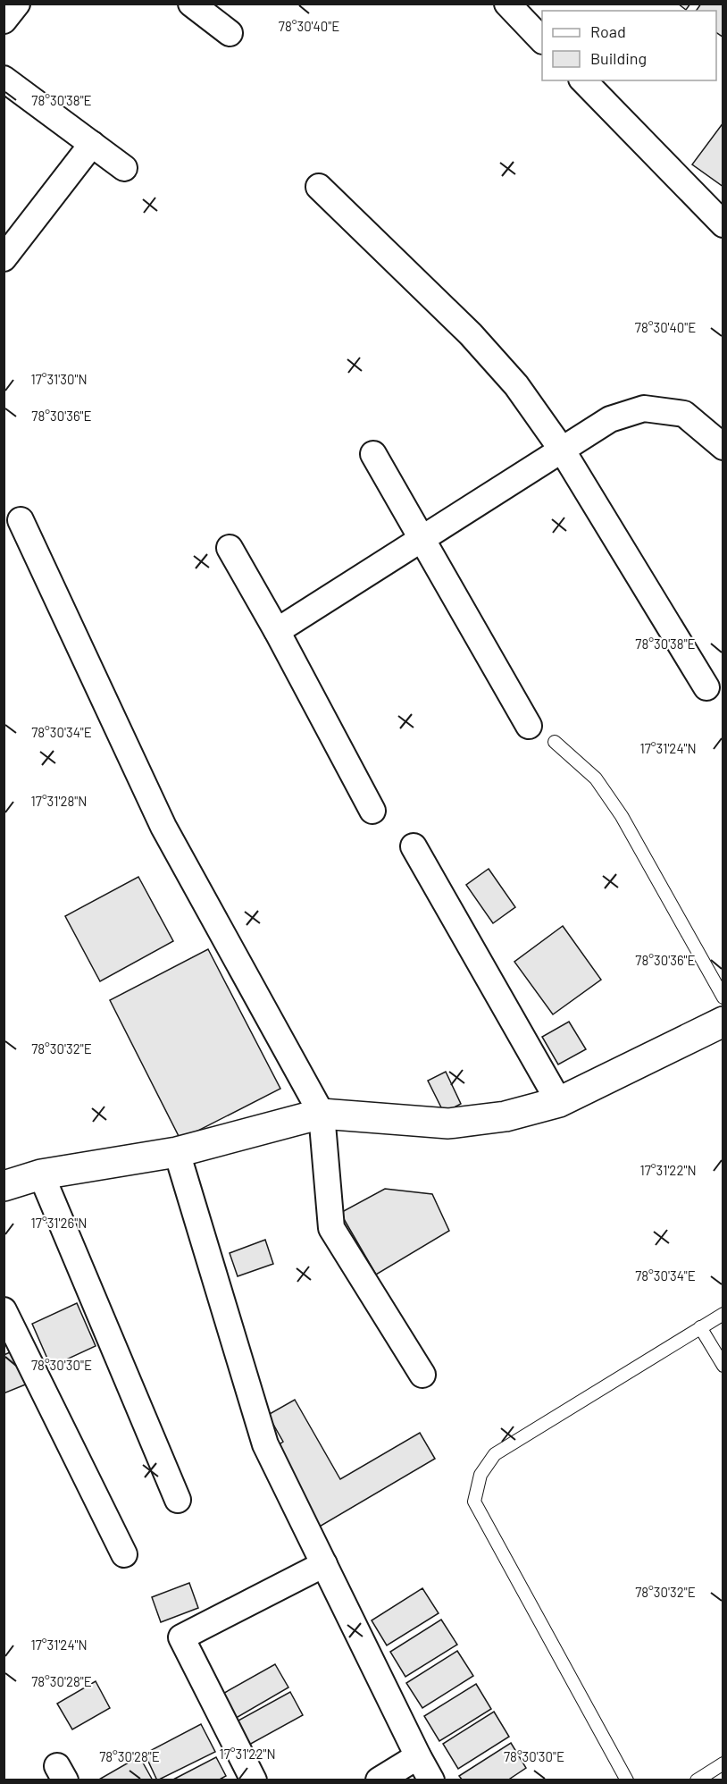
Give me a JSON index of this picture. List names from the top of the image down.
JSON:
{
  "legend": ["Road", "Building"],
  "coordinates": [
    "78°30'40\"E",
    "78°30'38\"E",
    "17°31'30\"N",
    "78°30'36\"E",
    "78°30'34\"E",
    "17°31'24\"N",
    "17°31'28\"N",
    "78°30'32\"E",
    "17°31'22\"N",
    "17°31'26\"N",
    "78°30'30\"E",
    "78°30'28\"E"
  ]
}
